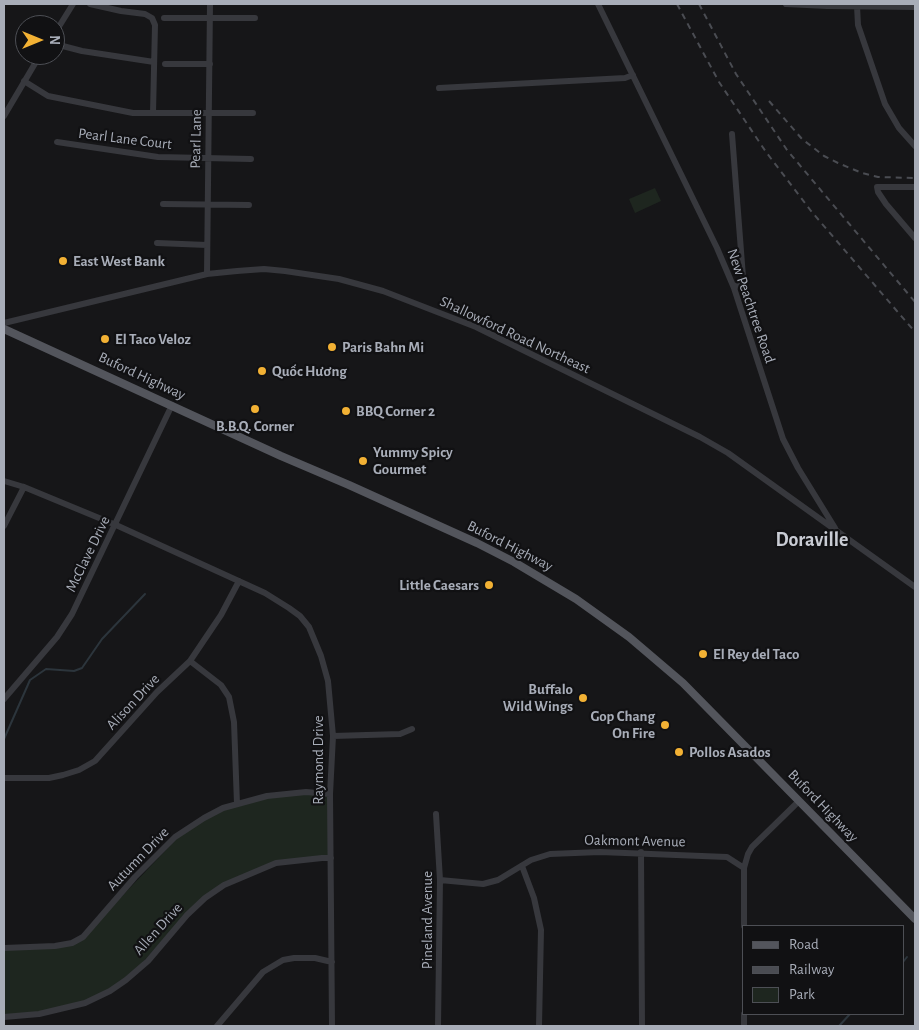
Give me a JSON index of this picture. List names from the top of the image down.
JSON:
{
  "streets": {
    "main road": ["Buford Highway"],
    "street": [
      "Pearl Lane Court",
      "Pearl Lane",
      "New Peachtree Road",
      "Shallowford Road Northeast",
      "McClave Drive",
      "Alison Drive",
      "Raymond Drive",
      "Oakmont Avenue",
      "Autumn Drive",
      "Pineland Avenue",
      "Allen Drive"
    ]
  },
  "crossings": [
    ["Pearl Lane Court", "Pearl Lane"],
    ["Pearl Lane", "Shallowford Road Northeast"],
    ["New Peachtree Road", "Shallowford Road Northeast"],
    ["Buford Highway", "McClave Drive"],
    ["McClave Drive", "Raymond Drive"],
    ["Alison Drive", "Raymond Drive"],
    ["Raymond Drive", "Autumn Drive"],
    ["Raymond Drive", "Allen Drive"],
    ["Oakmont Avenue", "Pineland Avenue"]
  ],
  "districts": ["Doraville"],
  "places": [
    "East West Bank",
    "El Taco Veloz",
    "Paris Bahn Mi",
    "Quốc Hương",
    "B.B.Q. Corner",
    "BBQ Corner 2",
    "Yummy Spicy Gourmet",
    "Little Caesars",
    "El Rey del Taco",
    "Buffalo Wild Wings",
    "Gop Chang On Fire",
    "Pollos Asados"
  ],
  "legend": ["Road", "Railway", "Park"],
  "north": "right"
}
